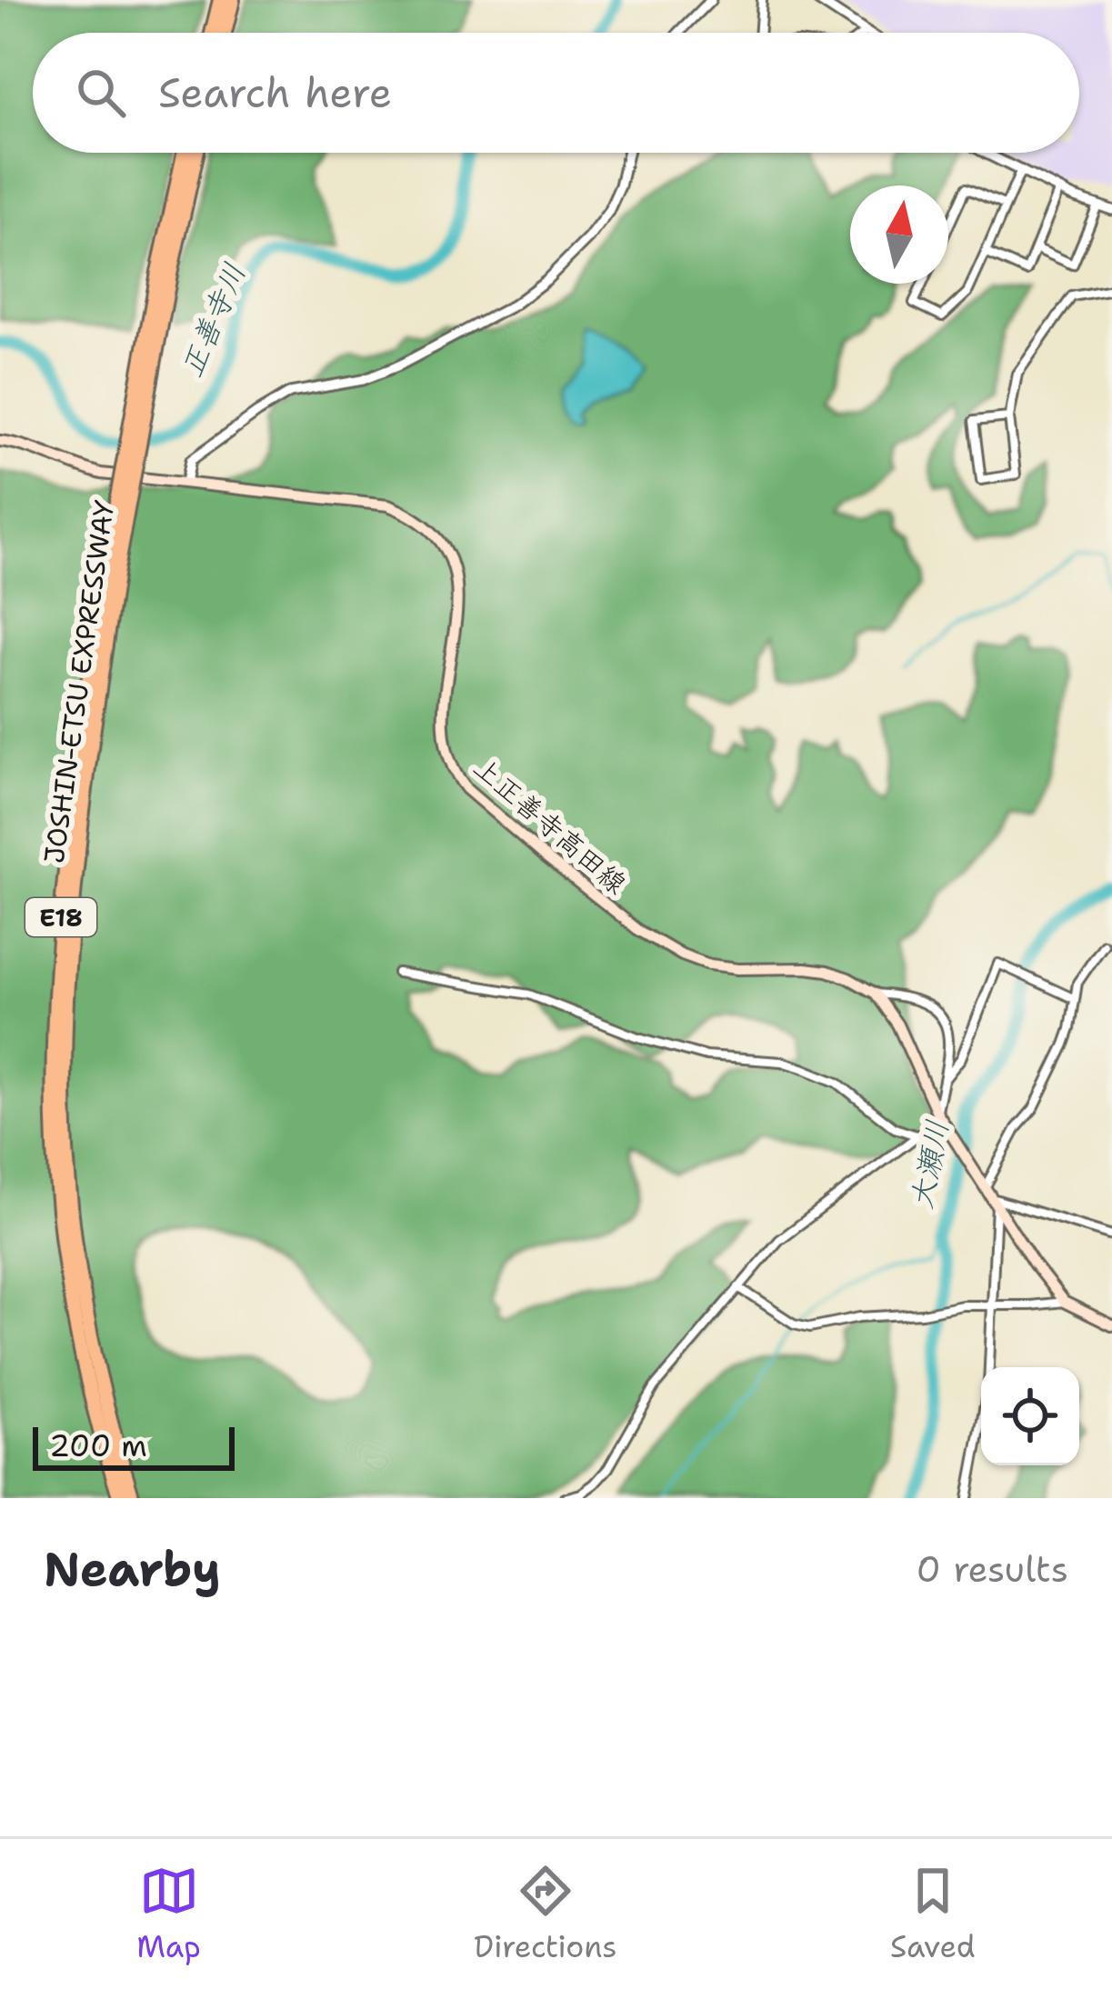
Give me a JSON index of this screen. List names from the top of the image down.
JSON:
{
  "streets": {
    "highway": ["JOSHIN-ETSU EXPRESSWAY", "E18"],
    "main road": ["上正善寺高田線"]
  },
  "water": ["正善寺川", "大瀬川"],
  "scale_bar": "200 m",
  "north": "top",
  "page": {
    "search": "Search here",
    "scale": "200 m",
    "heading": ["Nearby", "0 results"],
    "nav": ["Map", "Directions", "Saved"]
  }
}
